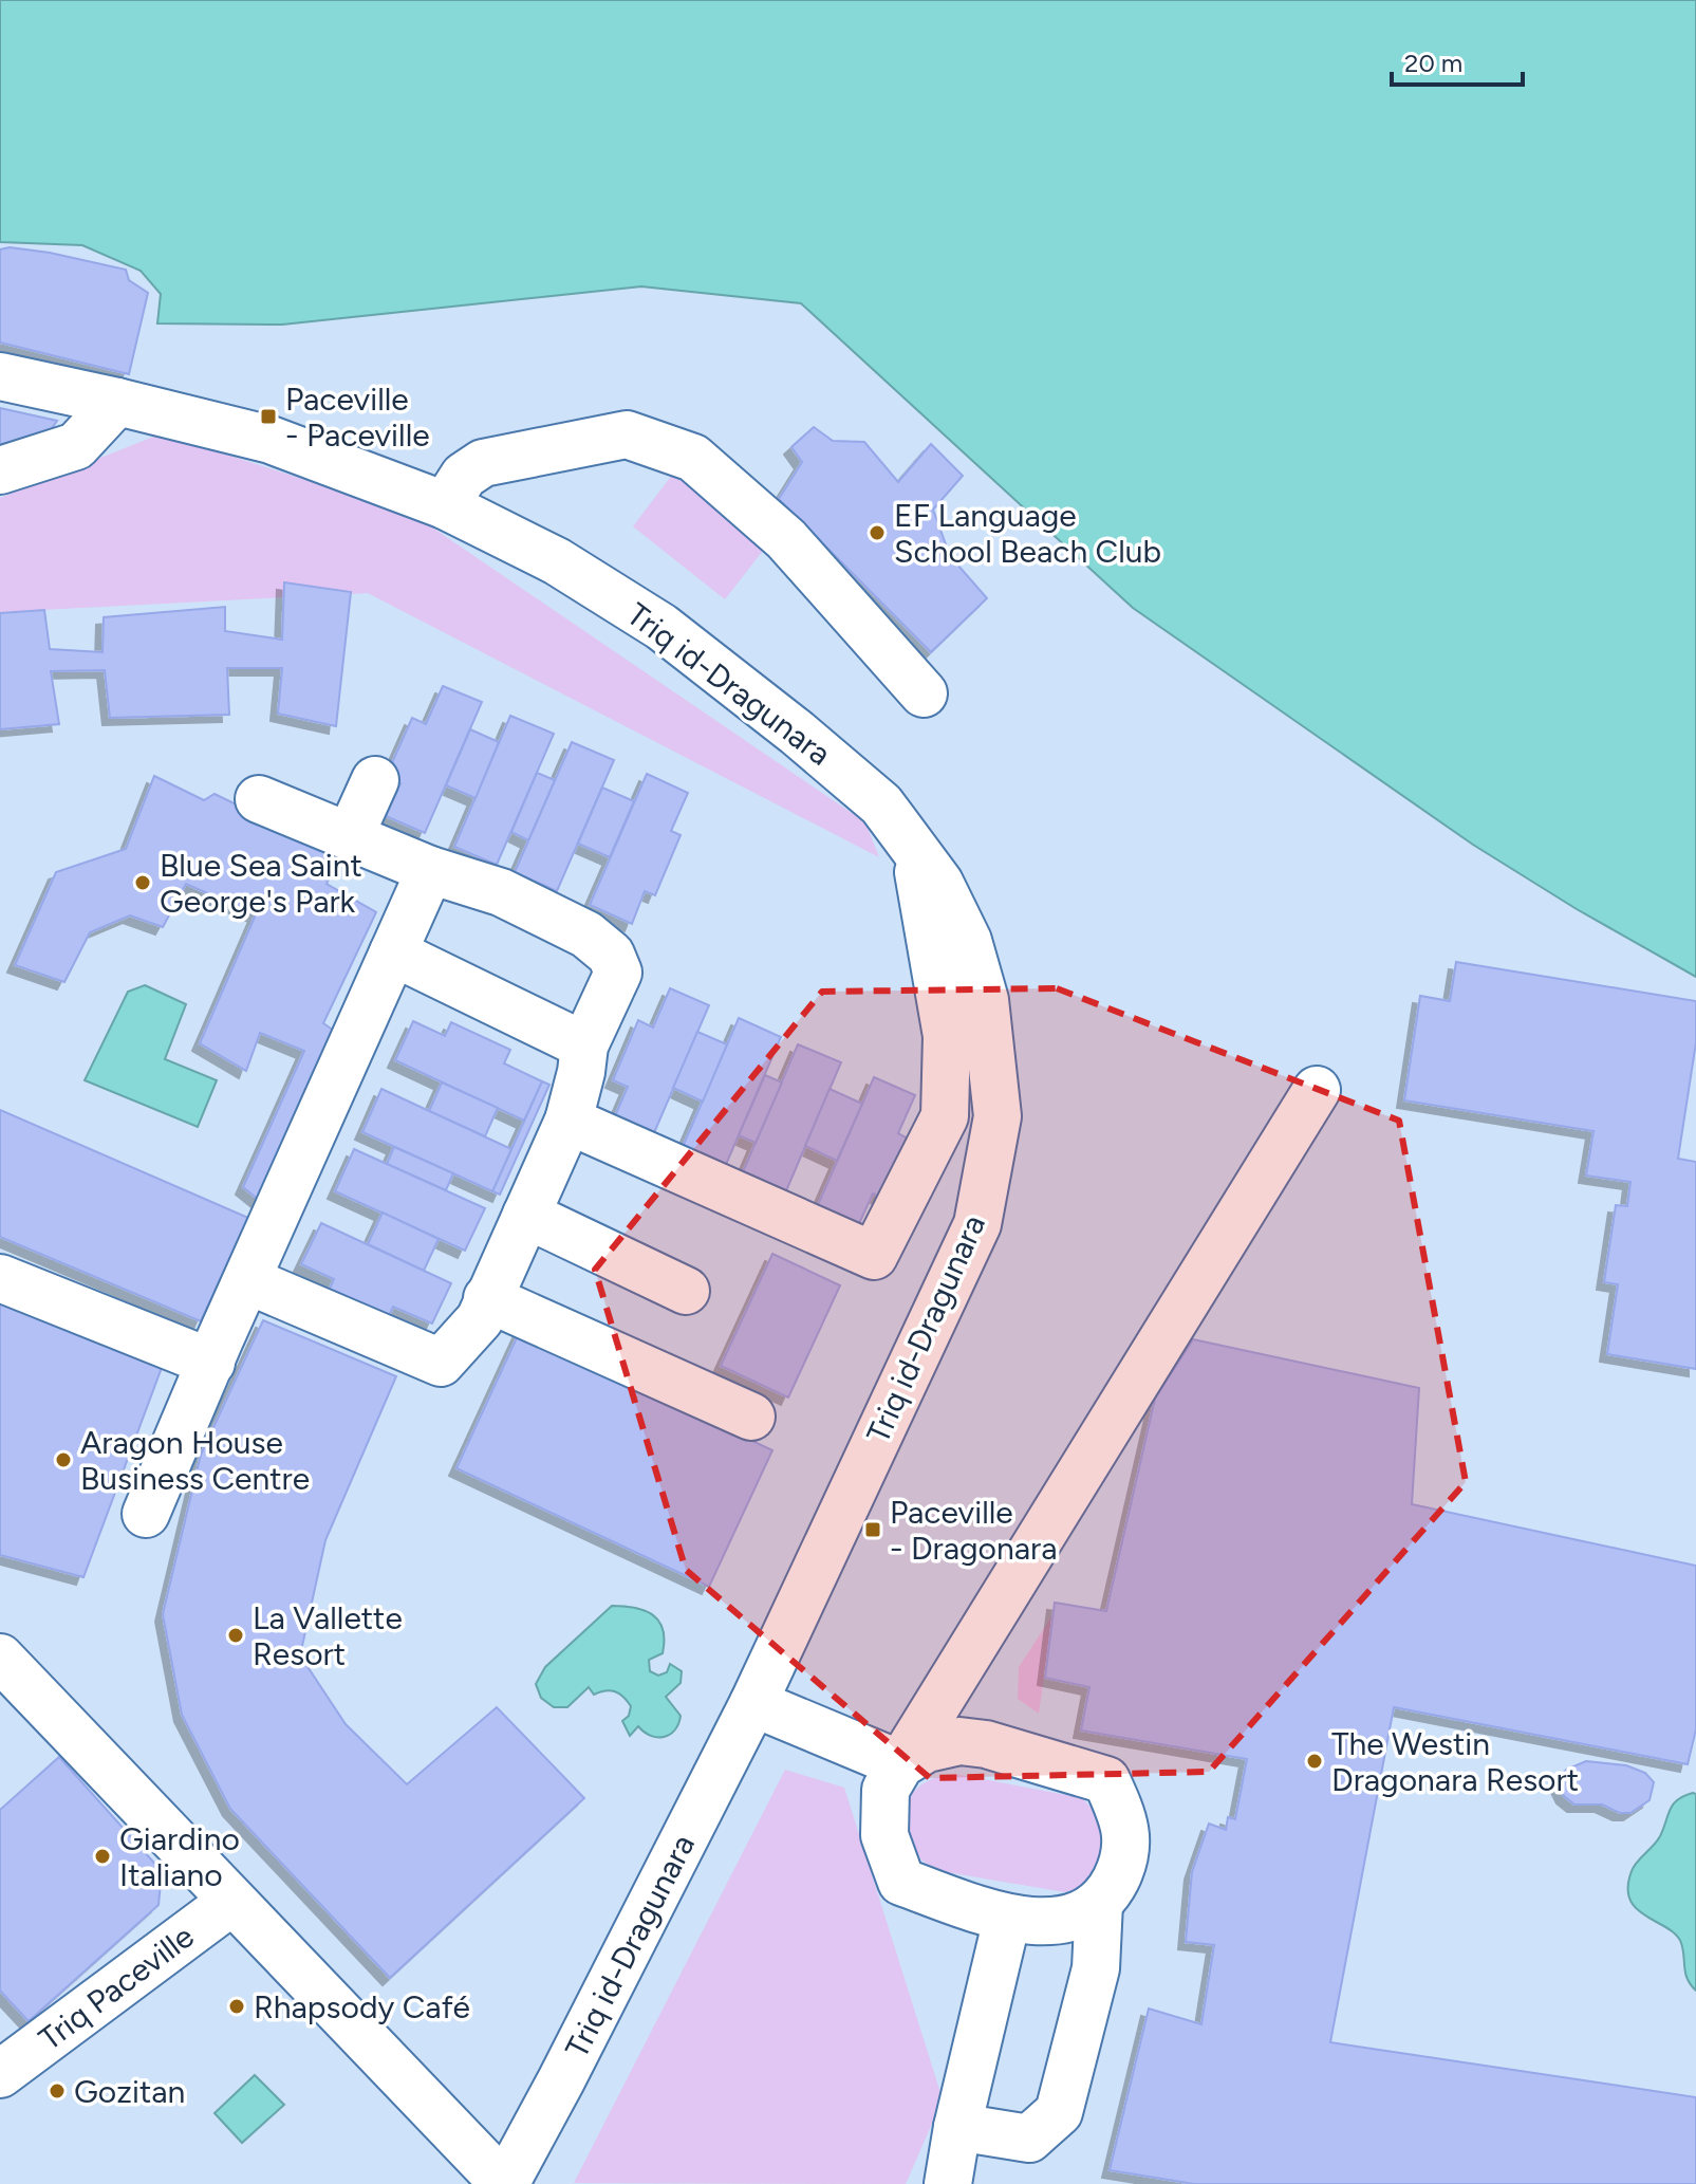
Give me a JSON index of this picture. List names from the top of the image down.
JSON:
{
  "streets": {
    "street": ["Triq id-Dragunara", "Triq Paceville"]
  },
  "crossings": [
    ["Triq id-Dragunara", "Triq Paceville"]
  ],
  "places": {
    "transit": ["Paceville - Paceville", "Paceville - Dragonara"],
    "other": [
      "EF Language School Beach Club",
      "Blue Sea Saint George's Park",
      "Aragon House Business Centre",
      "La Vallette Resort",
      "The Westin Dragonara Resort",
      "Giardino Italiano",
      "Rhapsody Café",
      "Gozitan"
    ]
  },
  "scale_bar": "20 m"
}
